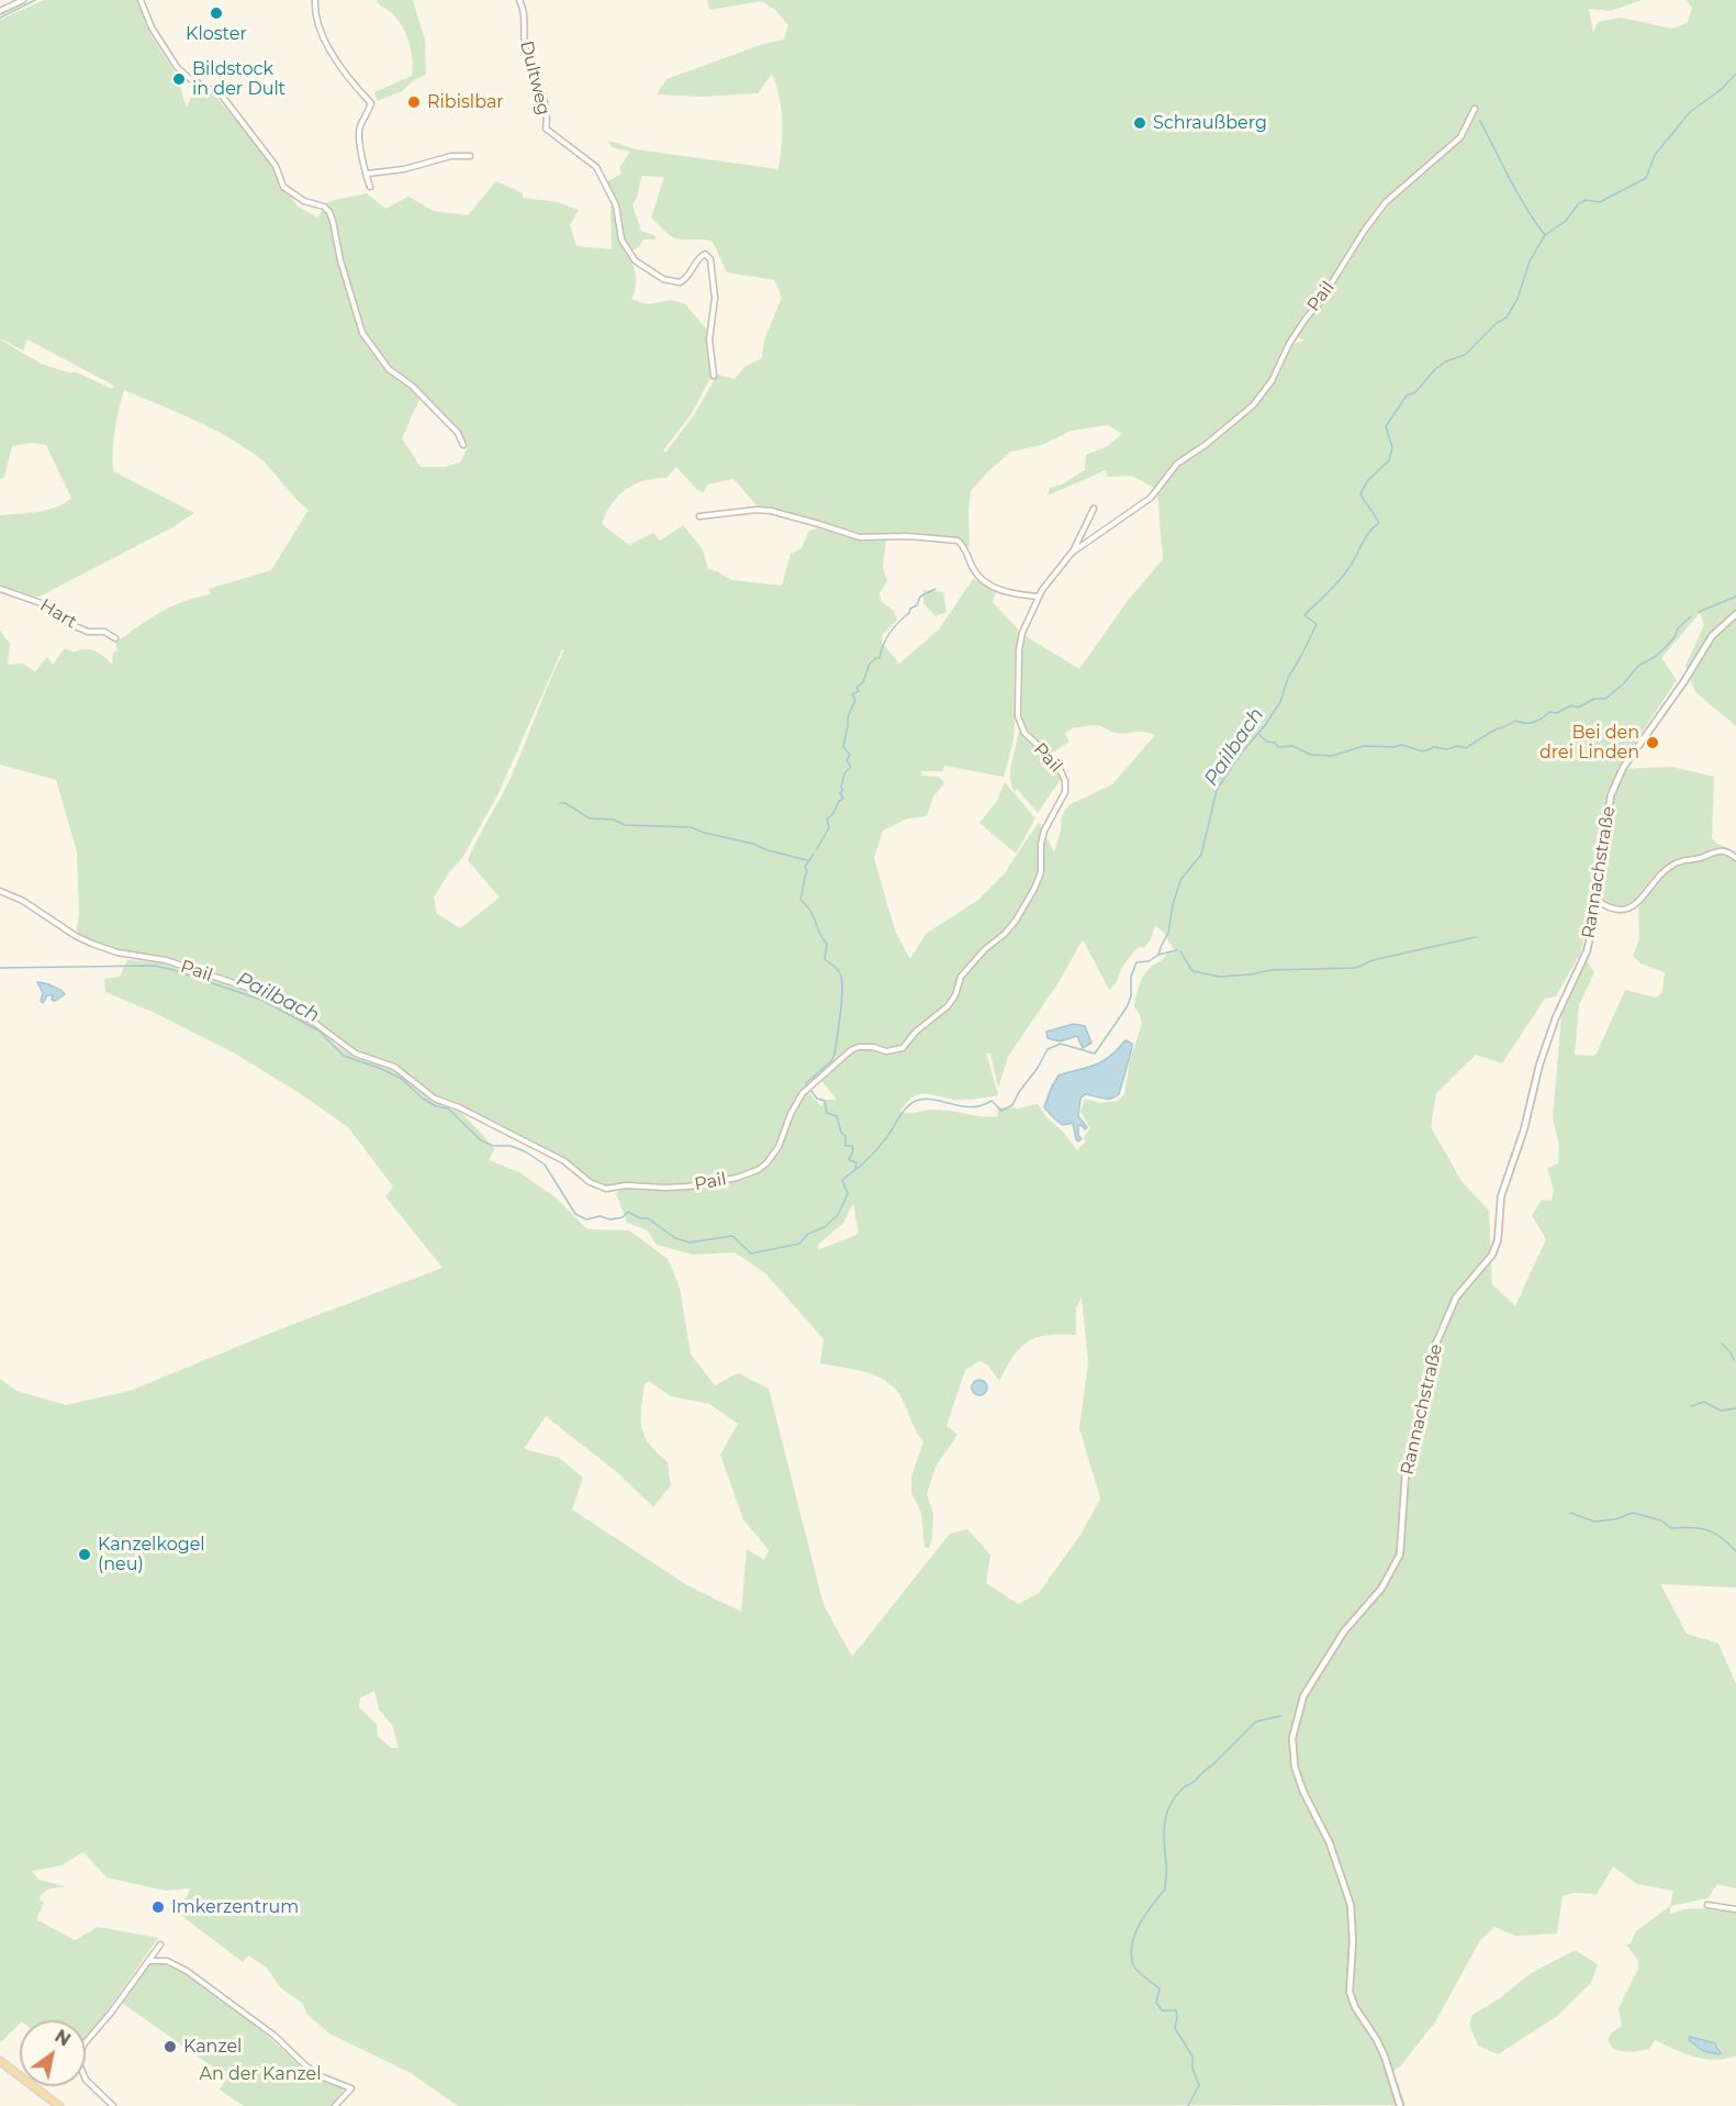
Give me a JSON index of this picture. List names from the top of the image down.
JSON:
{
  "streets": {
    "street": [
      "Dultweg",
      "Pail",
      "Hart",
      "Rannachstraße"
    ]
  },
  "water": ["Pailbach"],
  "parks": ["An der Kanzel"],
  "places": [
    "Kloster",
    "Bildstock in der Dult",
    "Ribislbar",
    "Schraußberg",
    "Bei den drei Linden",
    "Kanzelkogel (neu)",
    "Imkerzentrum",
    "Kanzel"
  ],
  "north": "top right"
}
